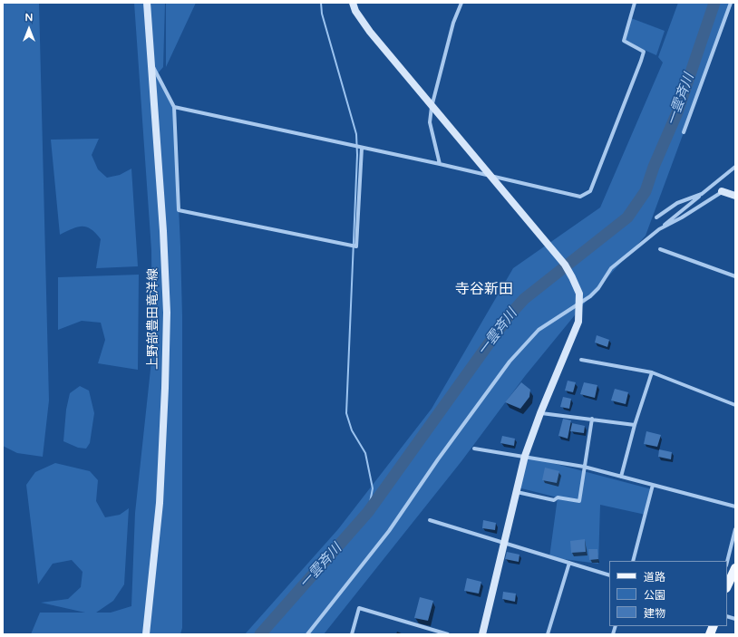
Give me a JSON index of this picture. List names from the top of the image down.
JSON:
{
  "streets": {
    "street": ["上野部豊田竜洋線"]
  },
  "districts": ["寺谷新田"],
  "water": ["一雲斉川"],
  "legend": ["道路", "公園", "建物"],
  "north": "top"
}
